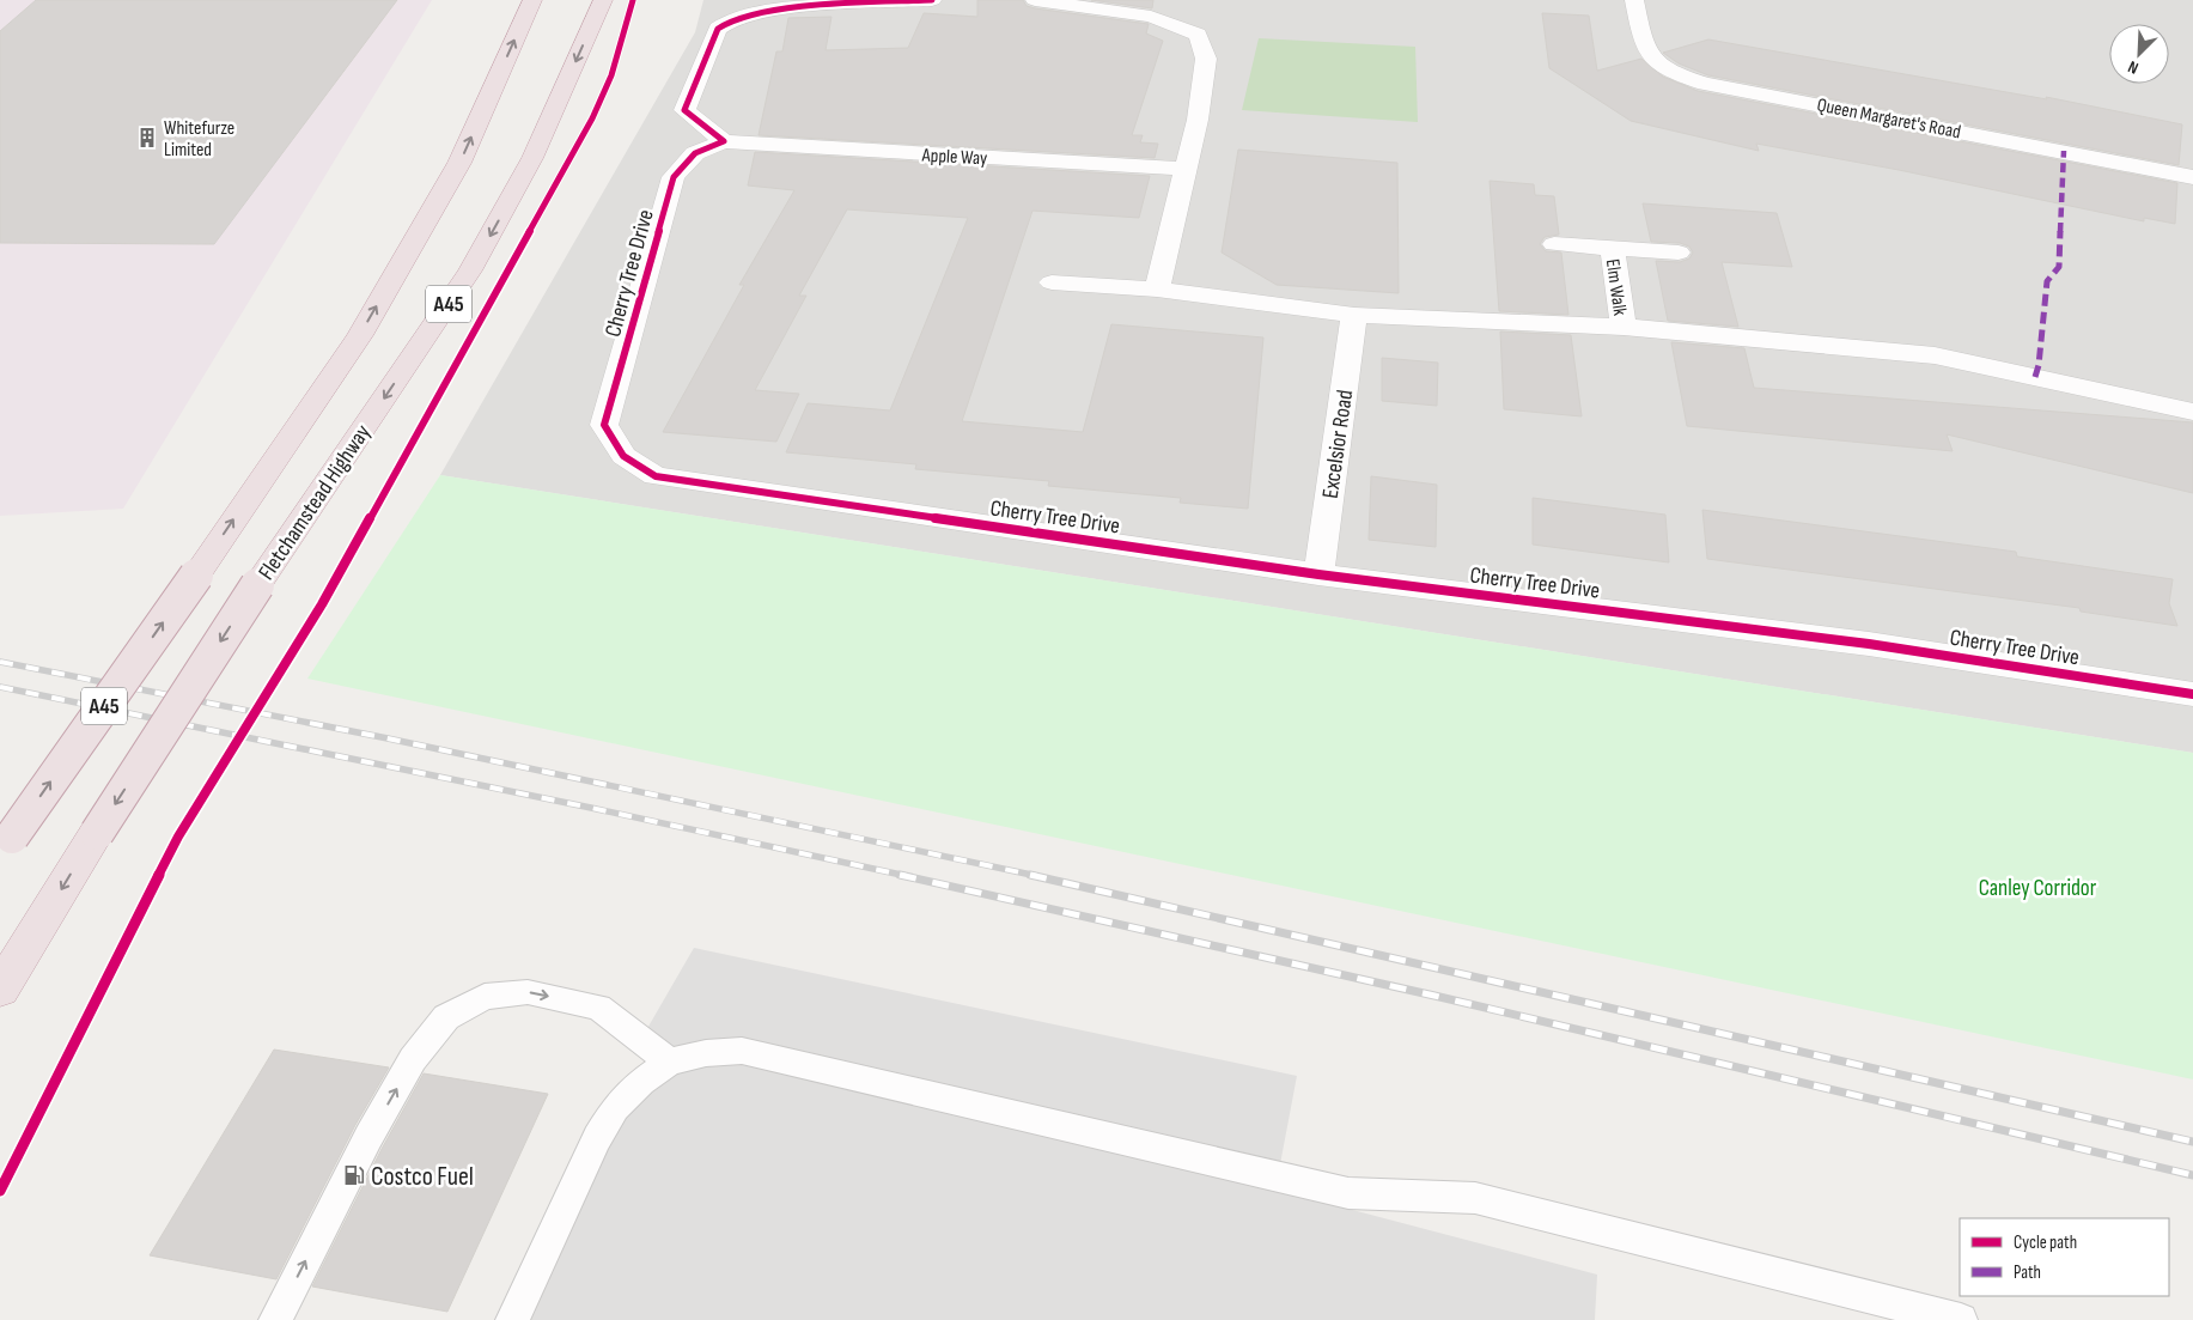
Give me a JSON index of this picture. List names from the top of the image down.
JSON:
{
  "streets": {
    "highway": ["A45", "Fletchamstead Highway"],
    "street": [
      "Queen Margaret's Road",
      "Apple Way",
      "Cherry Tree Drive",
      "Elm Walk",
      "Excelsior Road"
    ]
  },
  "crossings": [
    ["Apple Way", "Cherry Tree Drive"],
    ["Cherry Tree Drive", "Excelsior Road"]
  ],
  "parks": ["Canley Corridor"],
  "places": {
    "building": ["Whitefurze Limited"],
    "fuel station": ["Costco Fuel"]
  },
  "legend": ["Cycle path", "Path"],
  "north": "bottom left"
}
